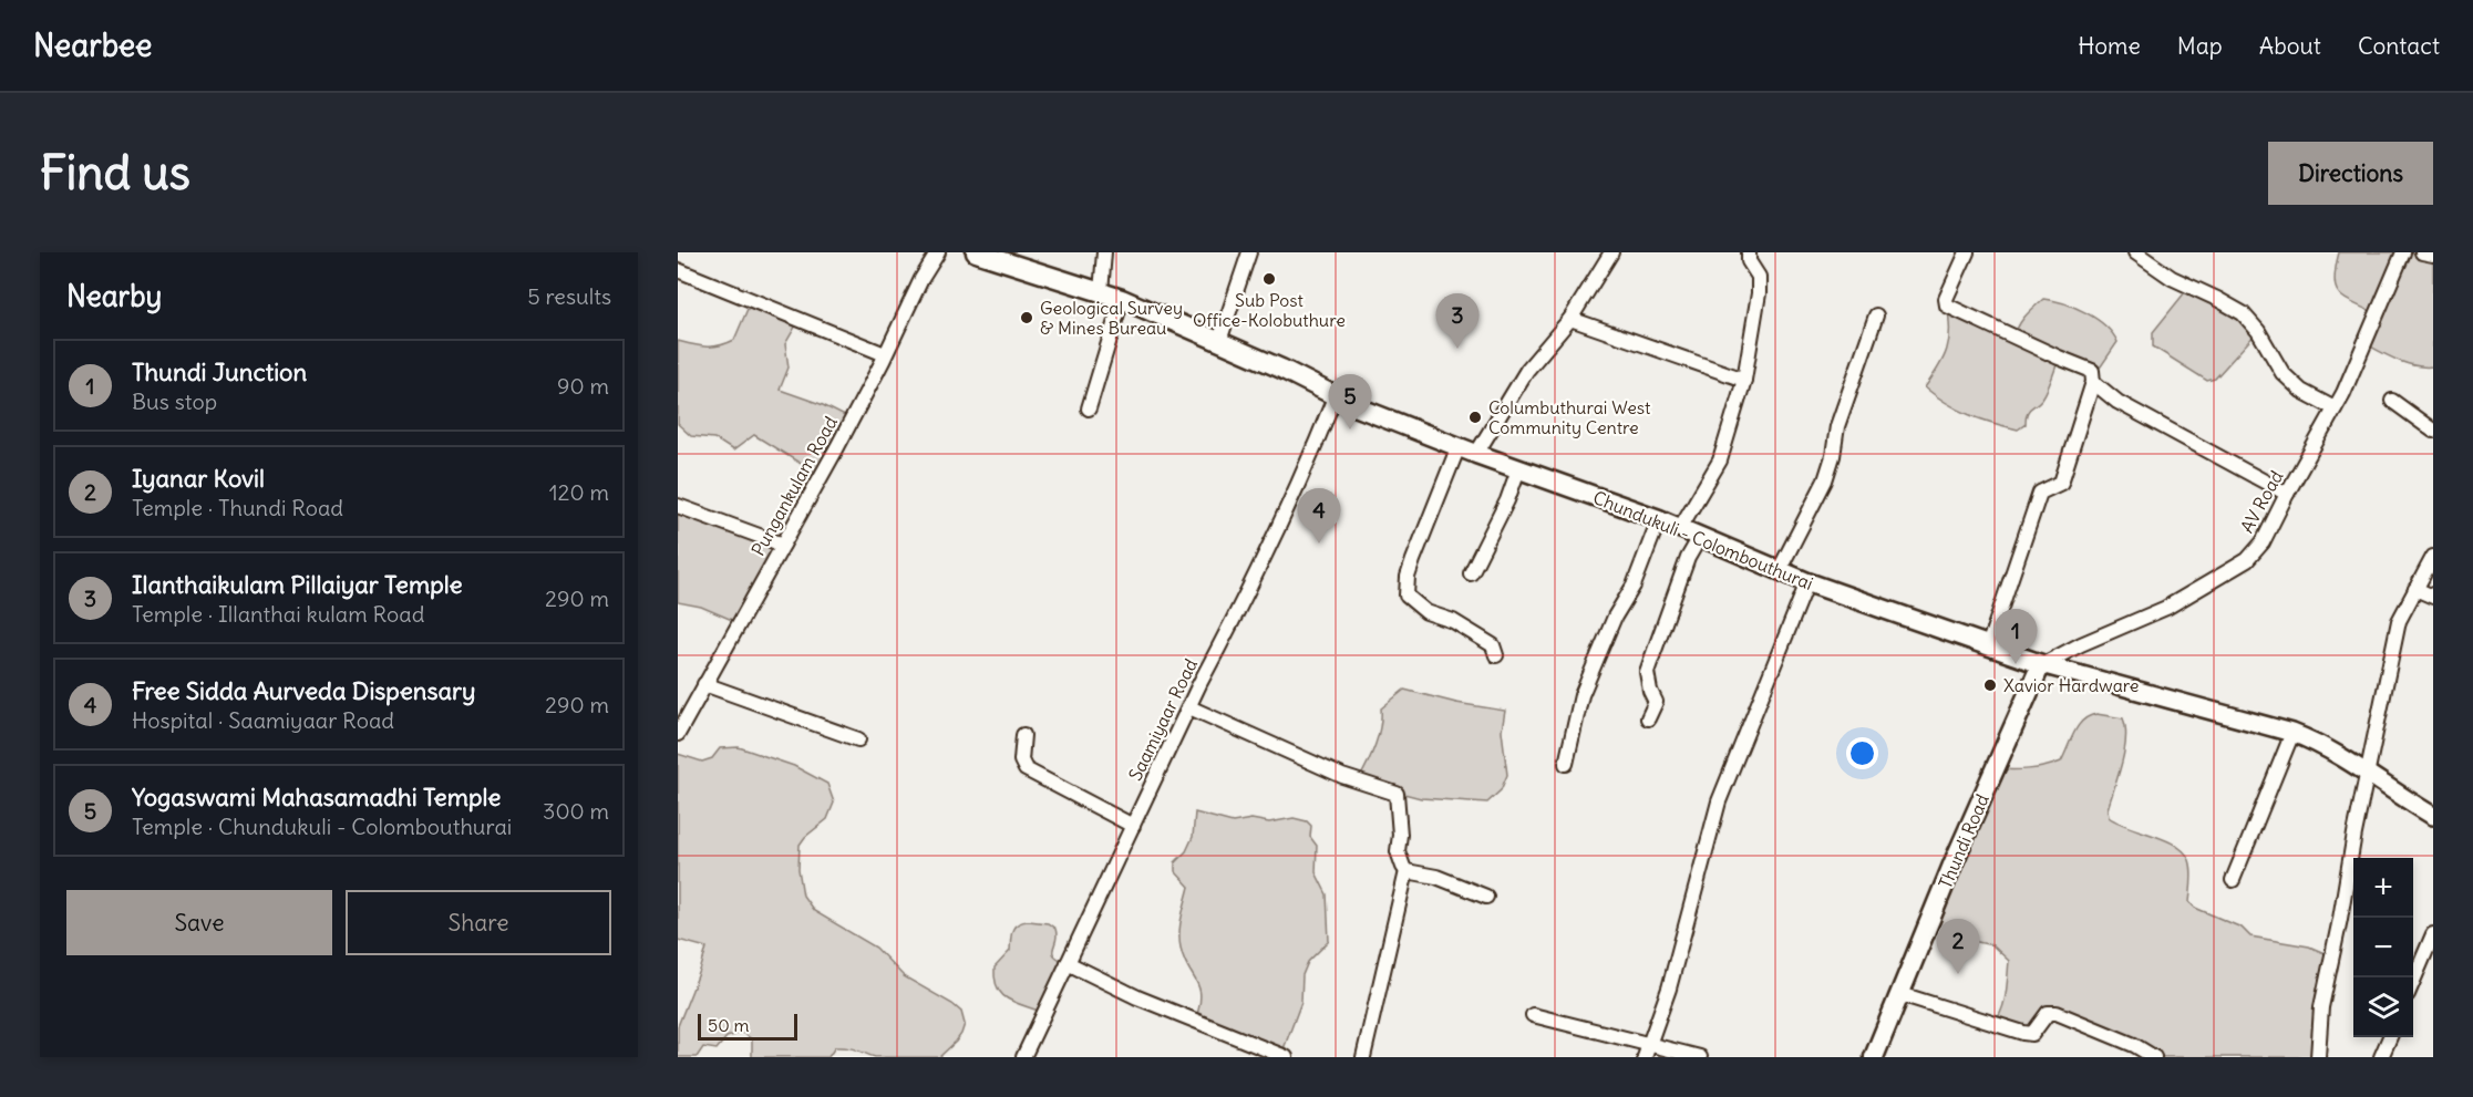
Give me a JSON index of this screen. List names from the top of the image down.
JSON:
{
  "streets": {
    "main road": ["Chundukuli - Colombouthurai", "Thundi Road"],
    "street": ["Pungankulam Road", "AV Road", "Saamiyaar Road"]
  },
  "crossings": [
    ["AV Road", "Chundukuli - Colombouthurai"],
    ["AV Road", "Thundi Road"],
    ["Chundukuli - Colombouthurai", "Saamiyaar Road"],
    ["Chundukuli - Colombouthurai", "Thundi Road"]
  ],
  "places": [
    "Sub Post Office-Kolobuthure",
    "Geological Survey & Mines Bureau",
    "Columbuthurai West Community Centre",
    "Xavior Hardware"
  ],
  "scale_bar": "50 m",
  "page": {
    "header": "Nearbee",
    "nav": [
      "Home",
      "Map",
      "About",
      "Contact"
    ],
    "buttons": [
      "Directions",
      ["Save", "Share"]
    ],
    "title": "Find us",
    "heading": ["Nearby", "5 results"],
    "pins": [
      "3",
      "5",
      "4",
      "1",
      "2"
    ],
    "list": [
      {
        "mark": "1",
        "name": "Thundi Junction",
        "note": "Bus stop",
        "value": "90 m"
      },
      {
        "mark": "2",
        "name": "Iyanar Kovil",
        "note": "Temple · Thundi Road",
        "value": "120 m"
      },
      {
        "mark": "3",
        "name": "Ilanthaikulam Pillaiyar Temple",
        "note": "Temple · Illanthai kulam Road",
        "value": "290 m"
      },
      {
        "mark": "4",
        "name": "Free Sidda Aurveda Dispensary",
        "note": "Hospital · Saamiyaar Road",
        "value": "290 m"
      },
      {
        "mark": "5",
        "name": "Yogaswami Mahasamadhi Temple",
        "note": "Temple · Chundukuli - Colombouthurai",
        "value": "300 m"
      }
    ],
    "map_buttons": ["+", "−"],
    "scale": "50 m"
  }
}
